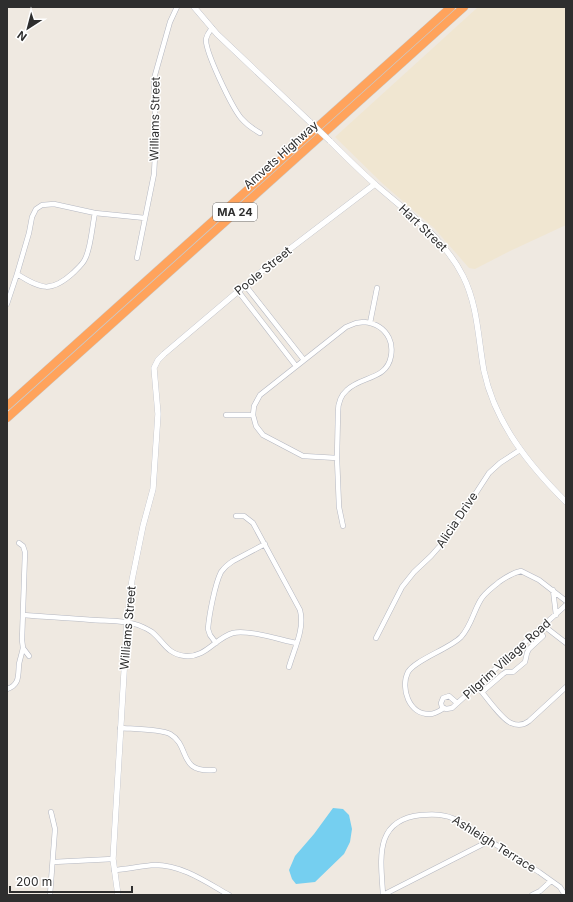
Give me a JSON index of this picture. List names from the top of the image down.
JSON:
{
  "streets": {
    "highway": ["Amvets Highway", "MA 24"],
    "street": [
      "Williams Street",
      "Hart Street",
      "Poole Street",
      "Alicia Drive",
      "Pilgrim Village Road",
      "Ashleigh Terrace"
    ]
  },
  "crossings": [
    ["Williams Street", "Poole Street"],
    ["Hart Street", "Poole Street"],
    ["Hart Street", "Alicia Drive"]
  ],
  "scale_bar": "200 m",
  "north": "bottom left"
}
